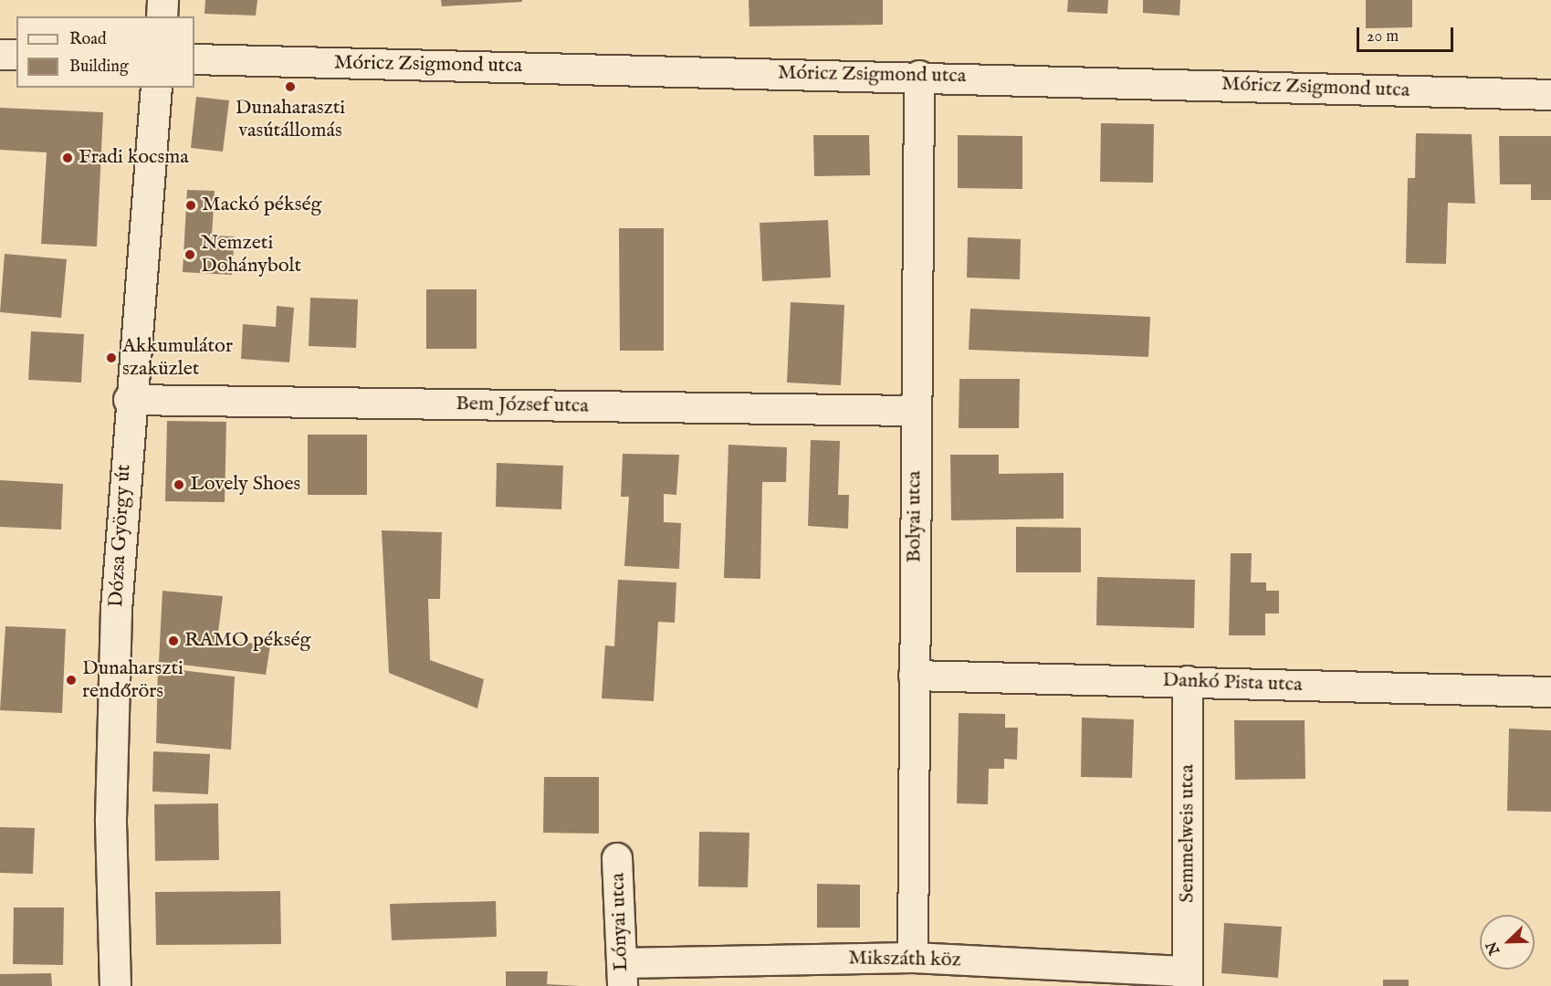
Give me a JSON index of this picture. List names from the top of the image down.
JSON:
{
  "streets": {
    "main road": ["Dózsa György út"],
    "street": [
      "Móricz Zsigmond utca",
      "Bem József utca",
      "Bolyai utca",
      "Dankó Pista utca",
      "Semmelweis utca",
      "Lónyai utca",
      "Mikszáth köz"
    ]
  },
  "crossings": [
    ["Móricz Zsigmond utca", "Bolyai utca"],
    ["Bem József utca", "Bolyai utca"],
    ["Bem József utca", "Dózsa György út"],
    ["Bolyai utca", "Dankó Pista utca"],
    ["Bolyai utca", "Mikszáth köz"],
    ["Dankó Pista utca", "Semmelweis utca"],
    ["Semmelweis utca", "Mikszáth köz"],
    ["Lónyai utca", "Mikszáth köz"]
  ],
  "places": [
    "Dunaharaszti vasútállomás",
    "Fradi kocsma",
    "Mackó pékség",
    "Nemzeti Dohánybolt",
    "Akkumulátor szaküzlet",
    "Lovely Shoes",
    "RAMO pékség",
    "Dunaharszti rendőrörs"
  ],
  "legend": ["Road", "Building"],
  "scale_bar": "20 m",
  "north": "bottom left"
}
